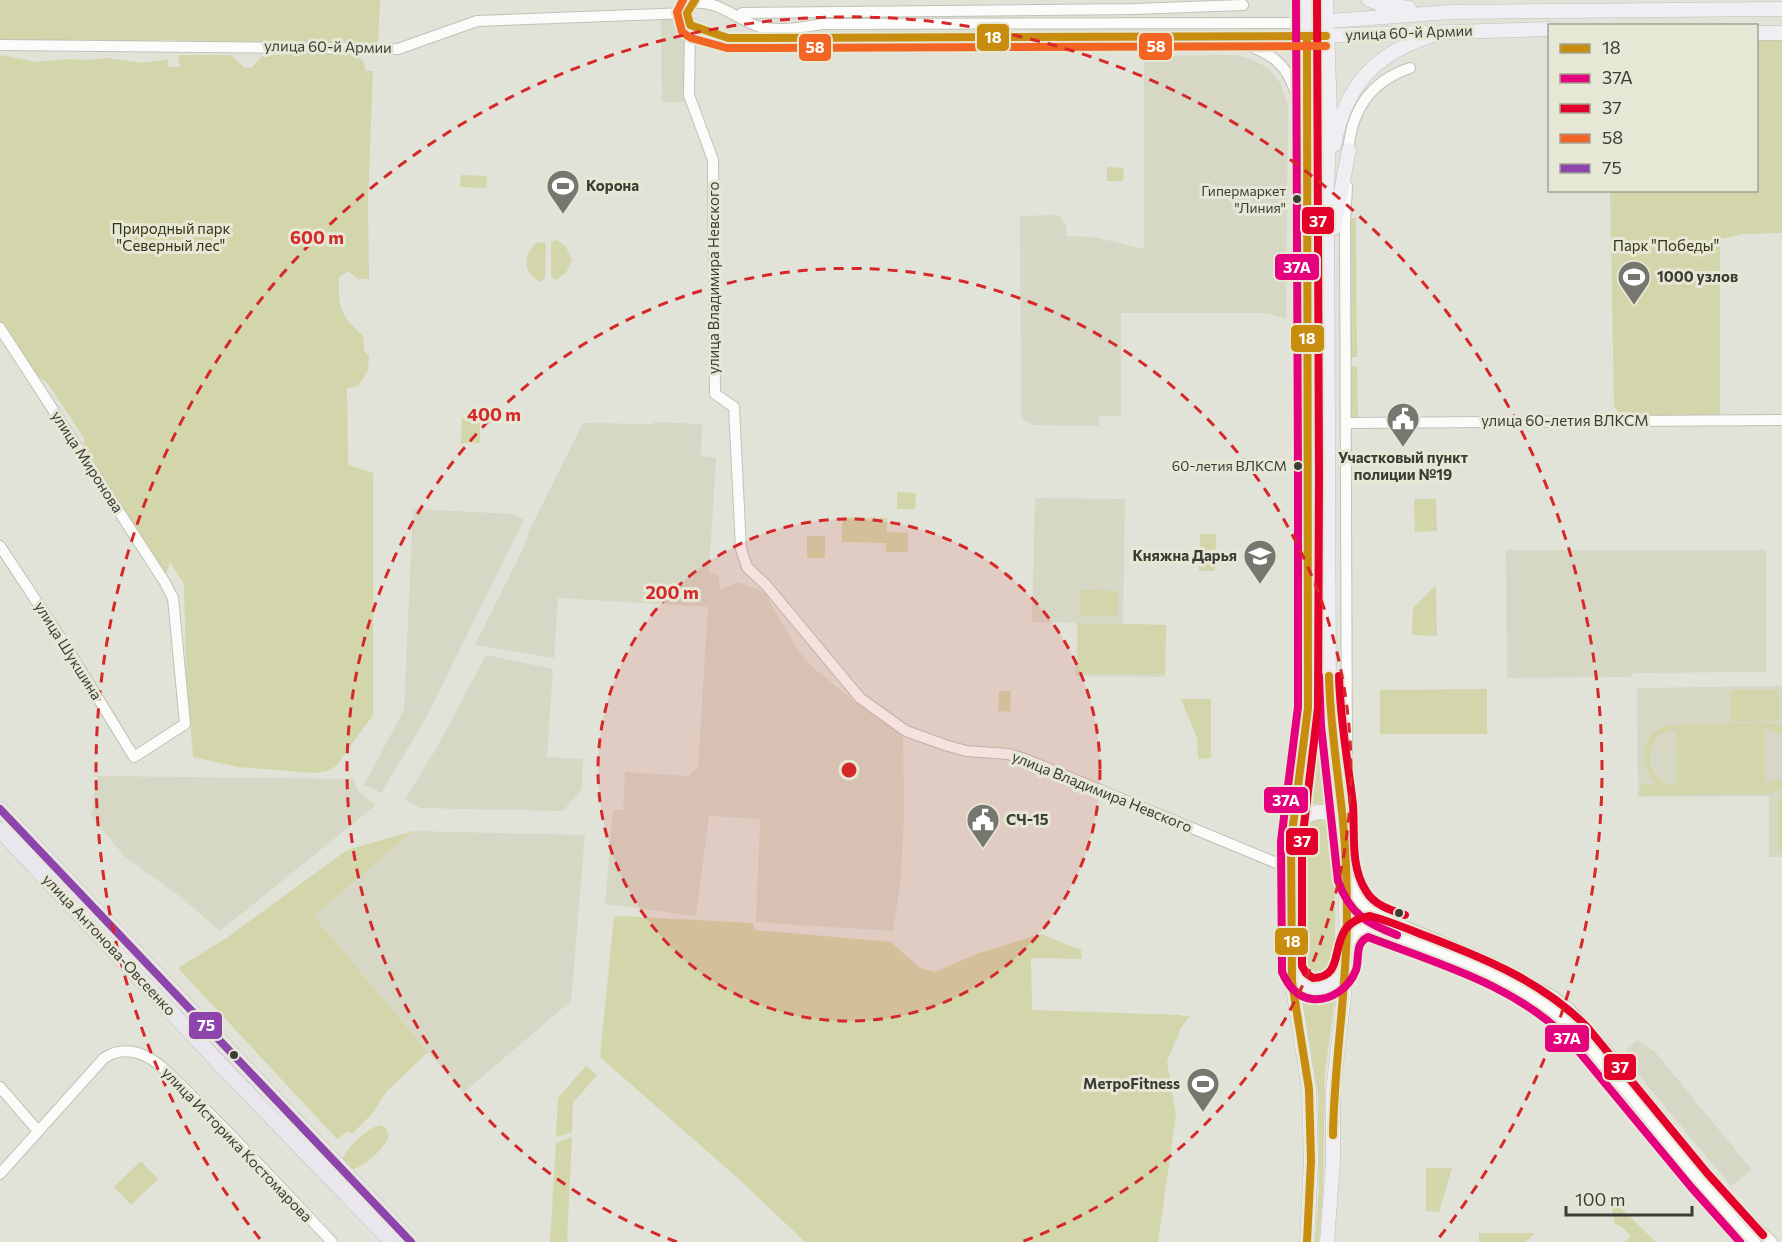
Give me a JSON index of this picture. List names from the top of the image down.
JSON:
{
  "streets": {
    "highway": ["улица Антонова-Овсеенко"],
    "main road": ["улица 60-й Армии"],
    "street": [
      "улица Владимира Невского",
      "улица 60-летия ВЛКСМ",
      "улица Миронова",
      "улица Шукшина",
      "улица Историка Костомарова"
    ]
  },
  "crossings": [
    ["улица 60-й Армии", "улица Владимира Невского"],
    ["улица Миронова", "улица Шукшина"]
  ],
  "parks": ["Природный парк \"Северный лес\"", "Парк \"Победы\""],
  "places": {
    "other": ["Гипермаркет \"Линия\"", "60-летия ВЛКСМ"],
    "sports": ["Корона", "1000 узлов", "МетроFitness"],
    "public building": ["Участковый пункт полиции №19", "СЧ-15"],
    "school or university": ["Княжна Дарья"]
  },
  "lines": [
    "transit line 18",
    "transit line 37А",
    "transit line 37",
    "transit line 58",
    "transit line 75"
  ],
  "legend": [
    "18",
    "37А",
    "37",
    "58",
    "75"
  ],
  "scale_bar": "100 m",
  "rings": ["600 m", "400 m", "200 m"]
}
